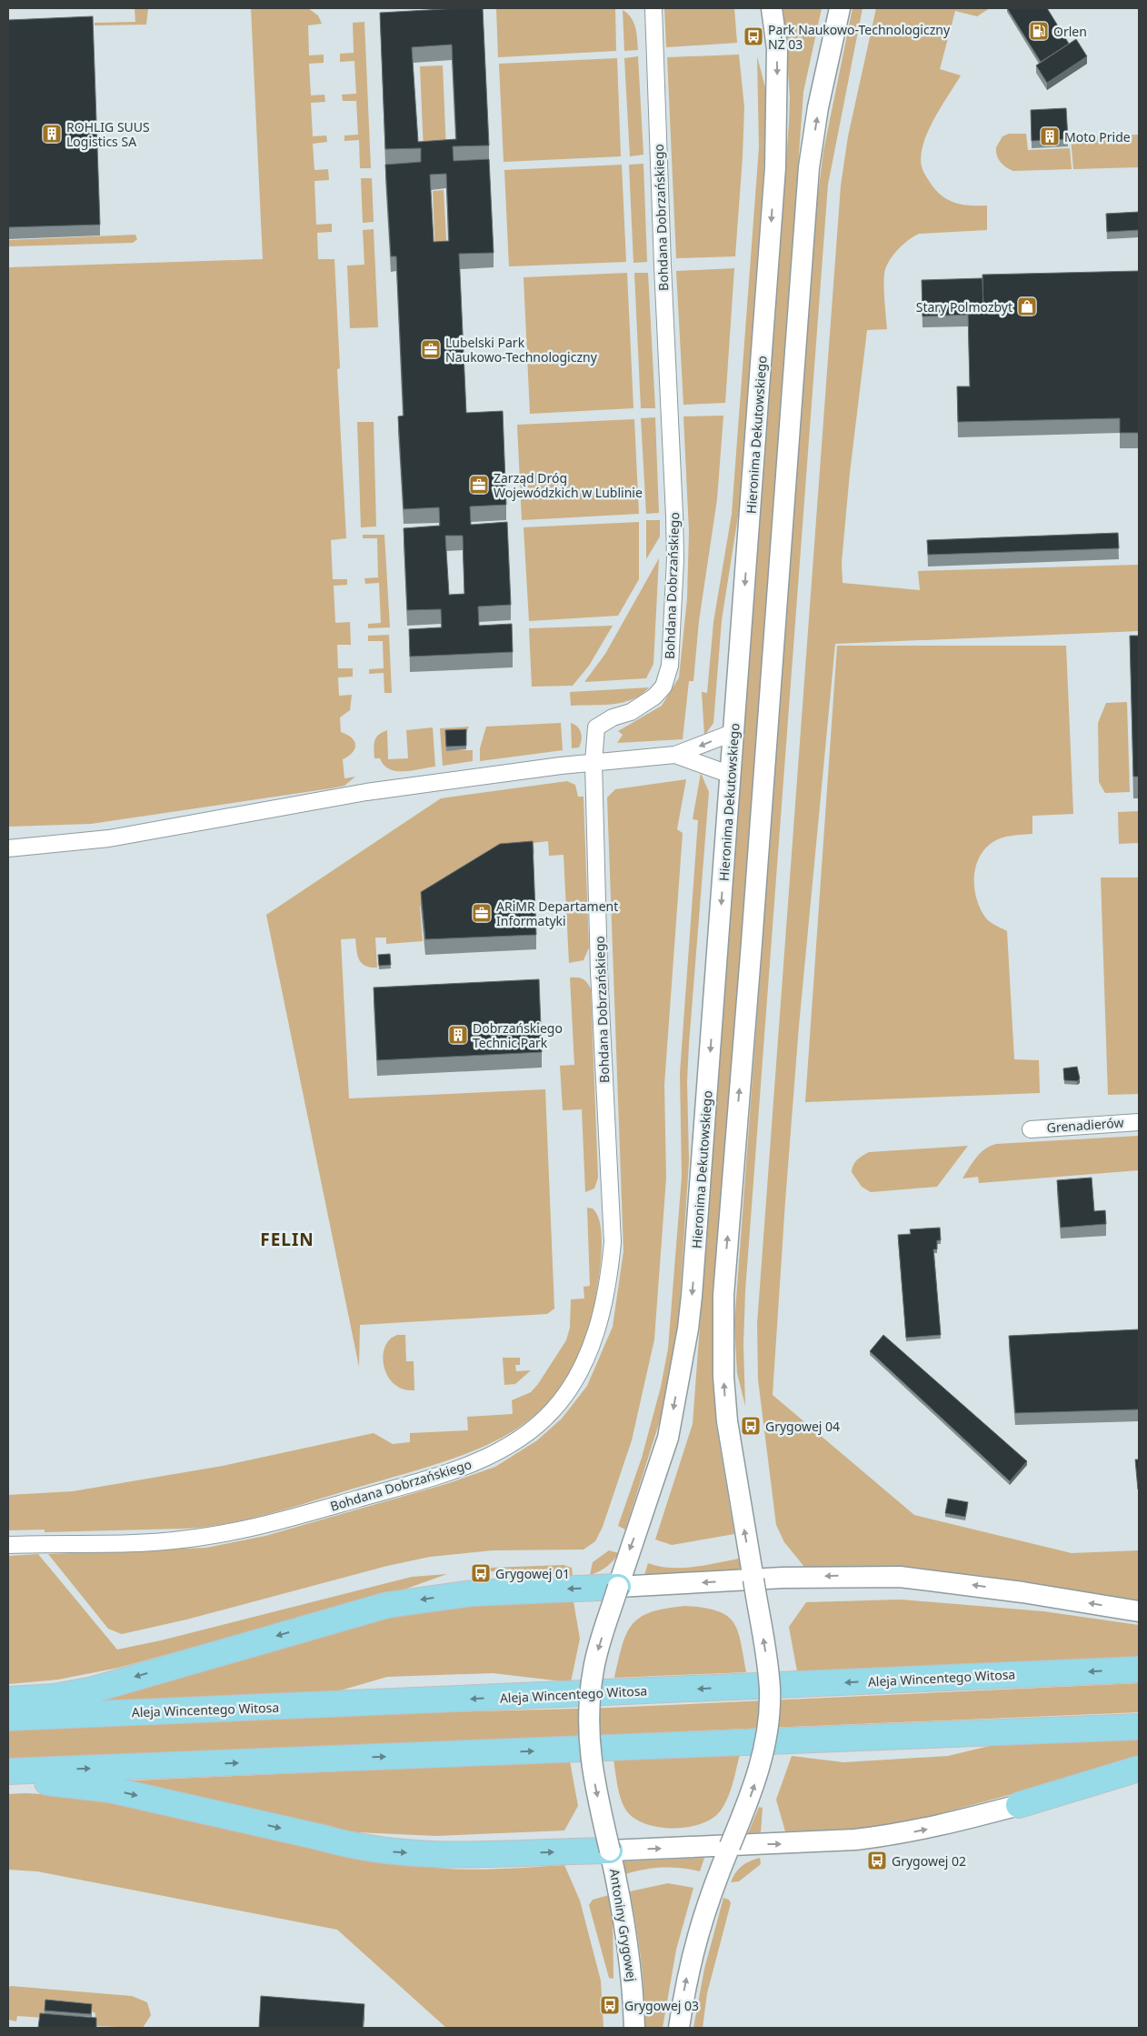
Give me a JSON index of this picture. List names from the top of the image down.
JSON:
{
  "streets": {
    "main road": ["Aleja Wincentego Witosa"],
    "street": [
      "Bohdana Dobrzańskiego",
      "Hieronima Dekutowskiego",
      "Grenadierów",
      "Antoniny Grygowej"
    ]
  },
  "crossings": [
    ["Hieronima Dekutowskiego", "Antoniny Grygowej"]
  ],
  "districts": ["FELIN"],
  "places": {
    "fuel station": ["Orlen"],
    "bus stop": [
      "Park Naukowo-Technologiczny NŻ 03",
      "Grygowej 04",
      "Grygowej 01",
      "Grygowej 02",
      "Grygowej 03"
    ],
    "building": ["ROHLIG SUUS Logistics SA", "Moto Pride", "Dobrzańskiego Technic Park"],
    "shop": ["Stary Polmozbyt"],
    "office": ["Lubelski Park Naukowo-Technologiczny", "Zarząd Dróg Wojewódzkich w Lublinie", "ARiMR Departament Informatyki"]
  }
}
